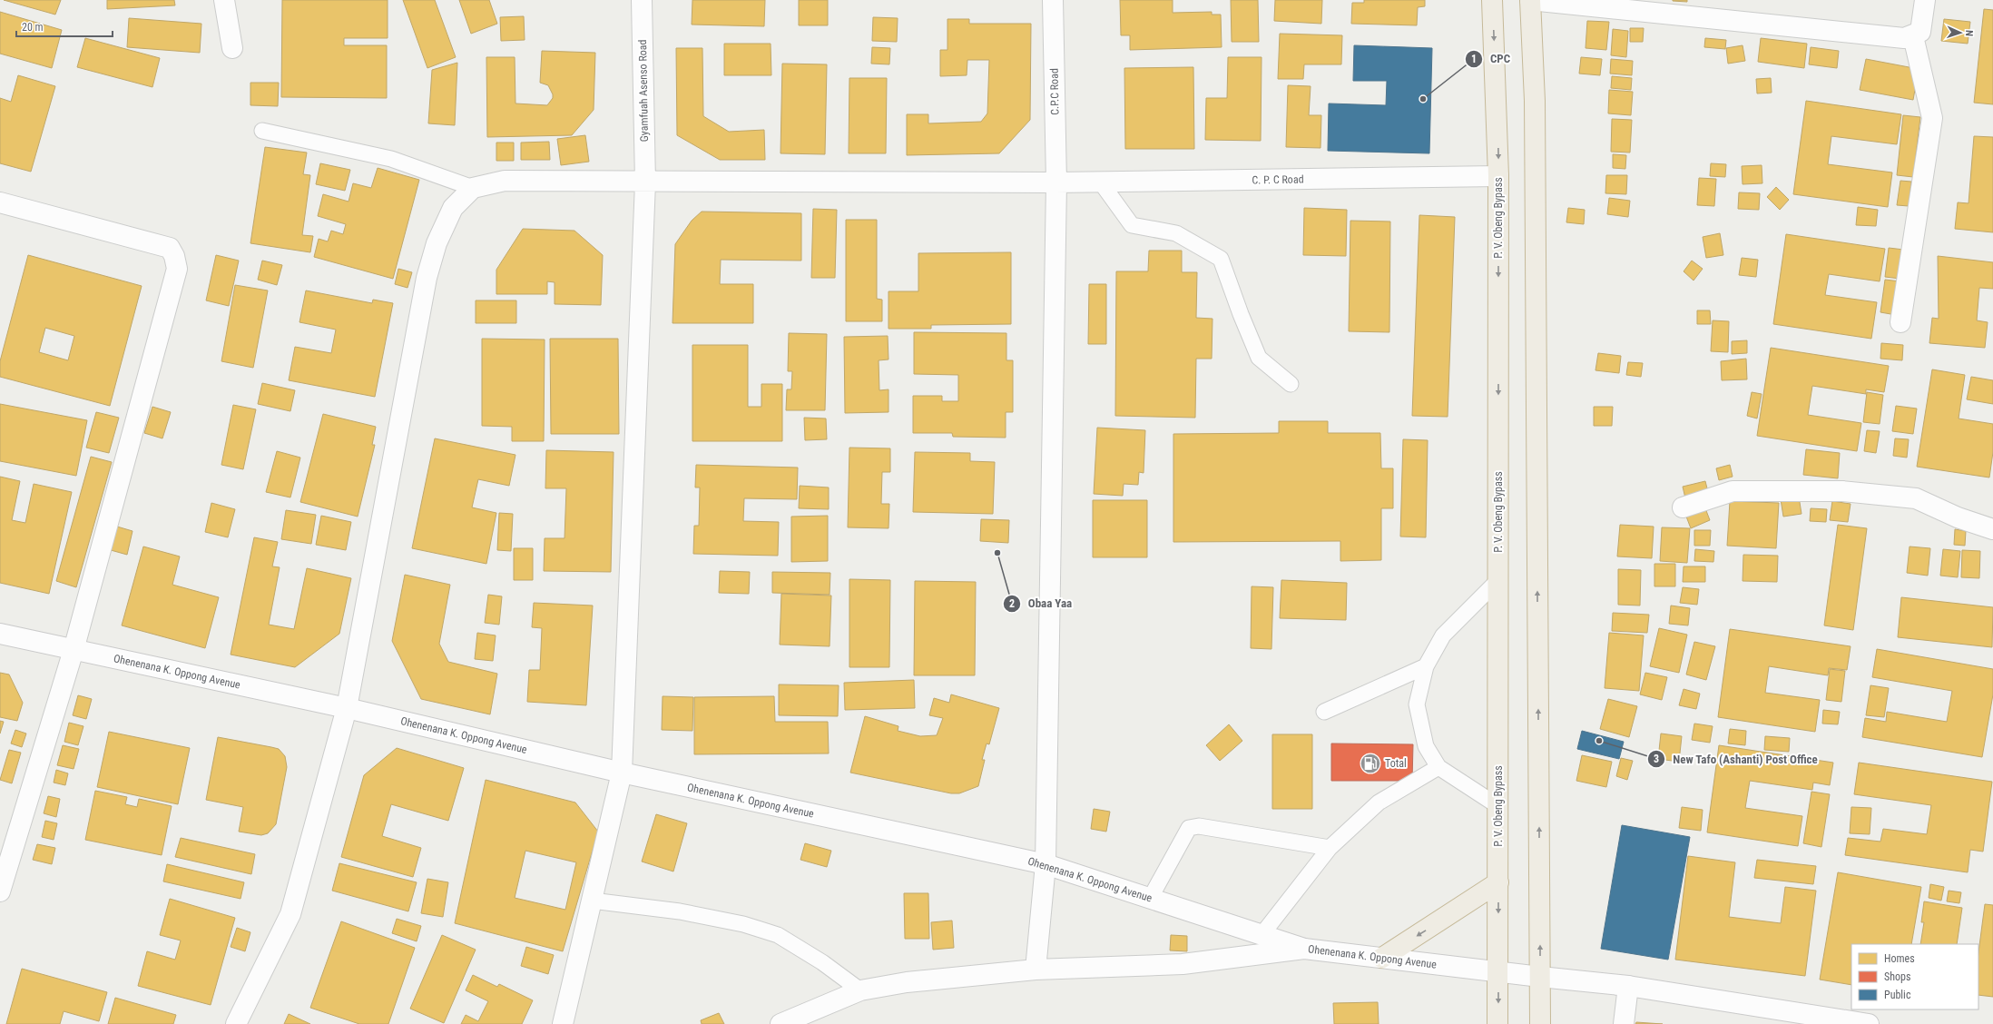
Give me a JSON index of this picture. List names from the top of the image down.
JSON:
{
  "streets": {
    "highway": ["P. V. Obeng Bypass"],
    "street": [
      "Gyamfuah Asenso Road",
      "C.P.C Road",
      "C. P. C Road",
      "Ohenenana K. Oppong Avenue"
    ]
  },
  "crossings": [
    ["Gyamfuah Asenso Road", "C. P. C Road"],
    ["Gyamfuah Asenso Road", "Ohenenana K. Oppong Avenue"],
    ["C.P.C Road", "C. P. C Road"],
    ["C.P.C Road", "Ohenenana K. Oppong Avenue"],
    ["C. P. C Road", "P. V. Obeng Bypass"],
    ["P. V. Obeng Bypass", "Ohenenana K. Oppong Avenue"]
  ],
  "places": {
    "other": ["CPC", "Obaa Yaa", "New Tafo (Ashanti) Post Office"],
    "fuel station": ["Total"]
  },
  "legend": ["Homes", "Shops", "Public"],
  "scale_bar": "20 m",
  "north": "right"
}
